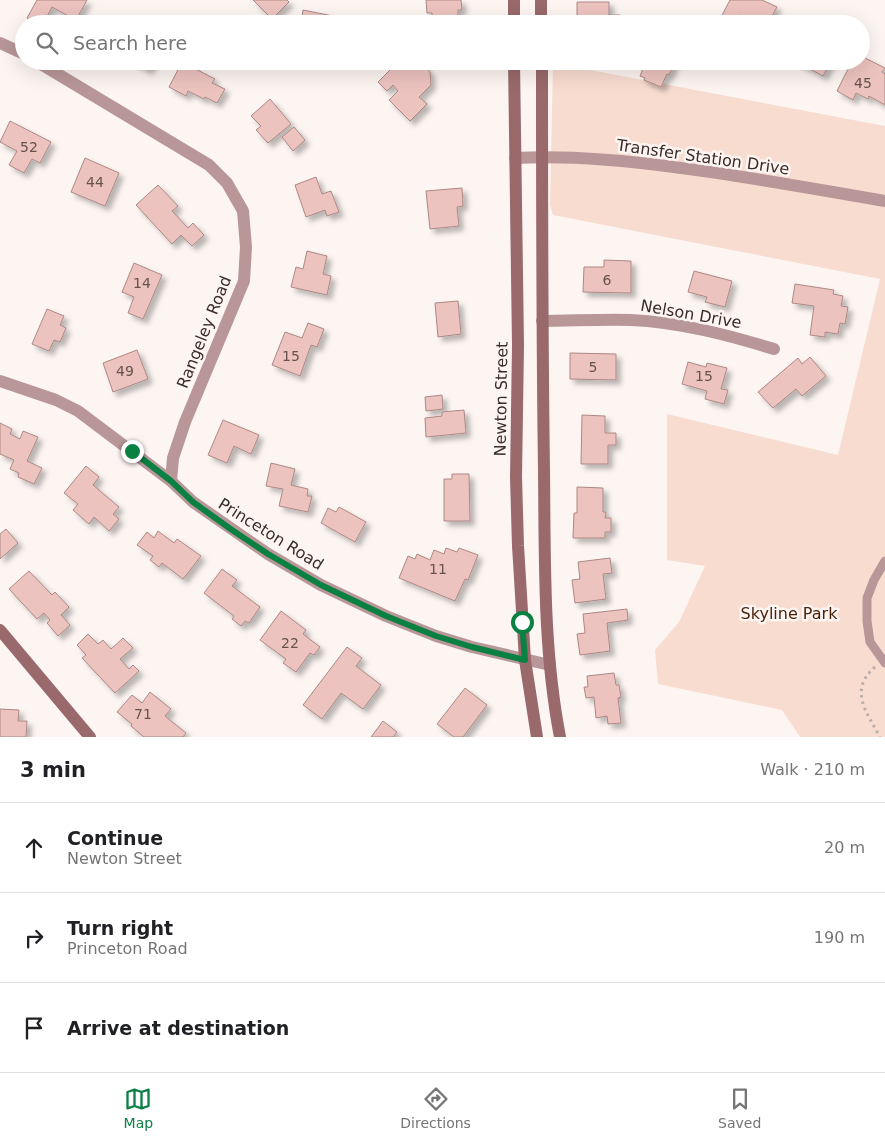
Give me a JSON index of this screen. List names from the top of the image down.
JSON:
{
  "streets": {
    "main road": ["Newton Street"],
    "street": [
      "Transfer Station Drive",
      "Nelson Drive",
      "Rangeley Road",
      "Princeton Road"
    ]
  },
  "crossings": [
    ["Transfer Station Drive", "Newton Street"],
    ["Rangeley Road", "Princeton Road"],
    ["Newton Street", "Princeton Road"]
  ],
  "parks": ["Skyline Park"],
  "house_numbers": [
    "45",
    "52",
    "44",
    "6",
    "14",
    "15",
    "5",
    "49",
    "15",
    "11",
    "22",
    "71"
  ],
  "page": {
    "search": "Search here",
    "heading": ["3 min", "Walk · 210 m"],
    "list": [
      ["Continue", "Newton Street", "20 m"],
      ["Turn right", "Princeton Road", "190 m"],
      "Arrive at destination"
    ],
    "nav": ["Map", "Directions", "Saved"]
  }
}
